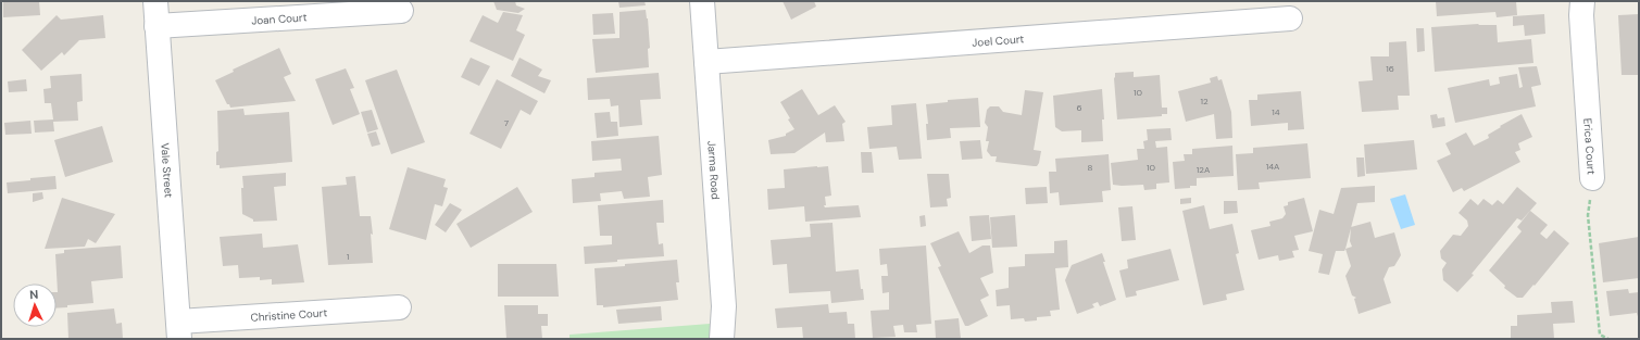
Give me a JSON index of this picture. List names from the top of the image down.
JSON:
{
  "streets": {
    "street": [
      "Joan Court",
      "Joel Court",
      "Erica Court",
      "Vale Street",
      "Jarma Road",
      "Christine Court"
    ]
  },
  "crossings": [
    ["Joan Court", "Vale Street"],
    ["Joel Court", "Jarma Road"],
    ["Vale Street", "Christine Court"]
  ],
  "house_numbers": [
    "16",
    "10",
    "12",
    "6",
    "14",
    "7",
    "14A",
    "8",
    "10",
    "12A",
    "1"
  ],
  "north": "top"
}
